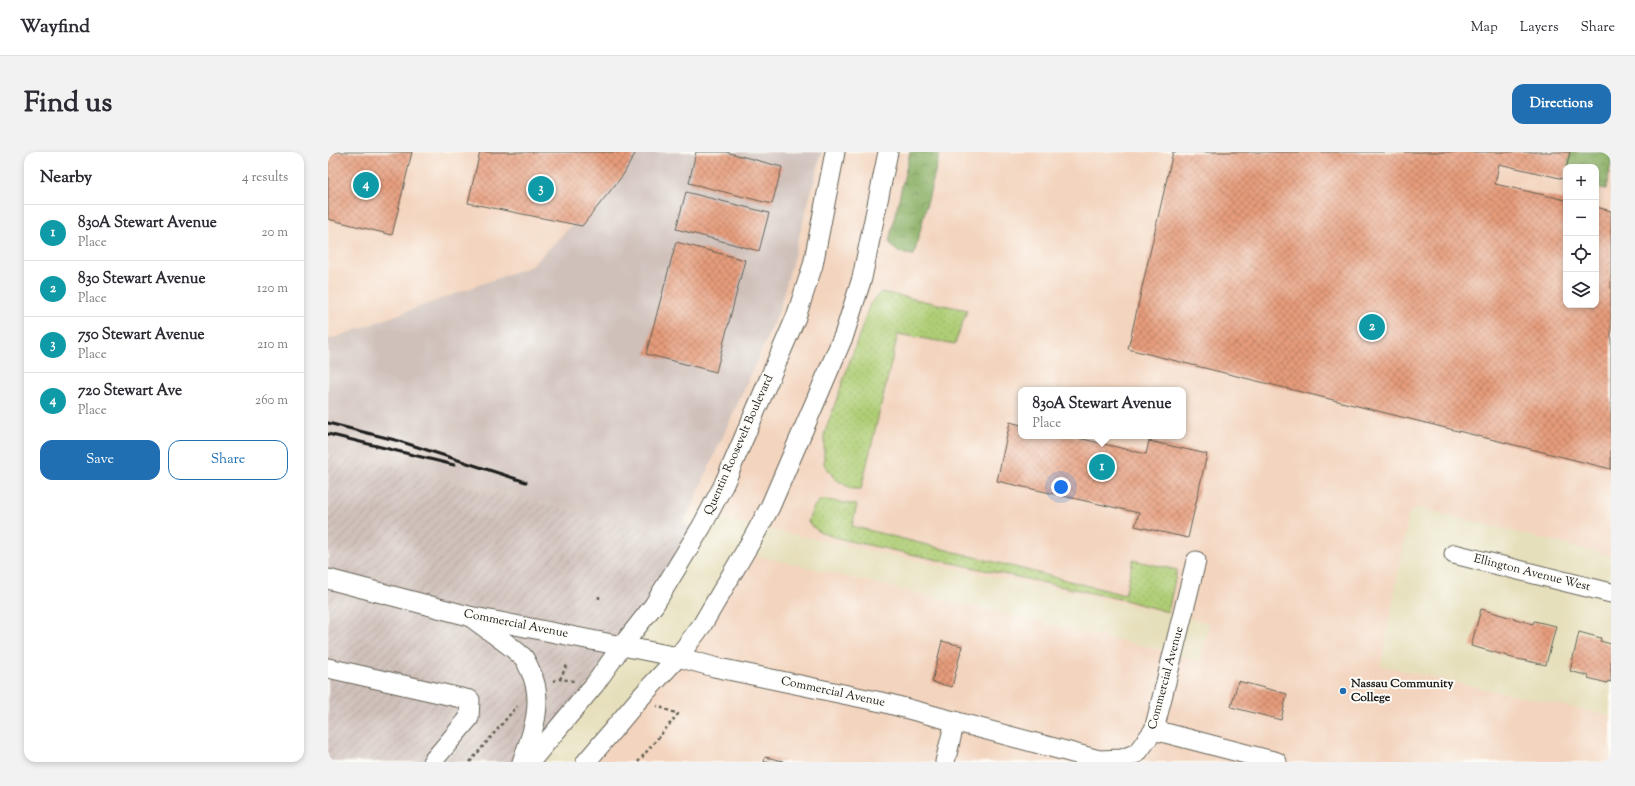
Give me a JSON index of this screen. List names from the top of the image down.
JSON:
{
  "streets": {
    "street": ["Quentin Roosevelt Boulevard", "Ellington Avenue West", "Commercial Avenue"]
  },
  "crossings": [
    ["Quentin Roosevelt Boulevard", "Commercial Avenue"]
  ],
  "places": ["Nassau Community College"],
  "page": {
    "header": "Wayfind",
    "nav": ["Map", "Layers", "Share"],
    "title": "Find us",
    "buttons": [
      "Directions",
      ["Save", "Share"]
    ],
    "heading": ["Nearby", "4 results"],
    "map_buttons": ["+", "−"],
    "pins": [
      "4",
      "3",
      "2",
      "1"
    ],
    "list": [
      {
        "mark": "1",
        "name": "830A Stewart Avenue",
        "note": "Place",
        "value": "20 m"
      },
      {
        "mark": "2",
        "name": "830 Stewart Avenue",
        "note": "Place",
        "value": "120 m"
      },
      {
        "mark": "3",
        "name": "750 Stewart Avenue",
        "note": "Place",
        "value": "210 m"
      },
      {
        "mark": "4",
        "name": "720 Stewart Ave",
        "note": "Place",
        "value": "260 m"
      }
    ],
    "popup": ["830A Stewart Avenue", "Place"]
  }
}
